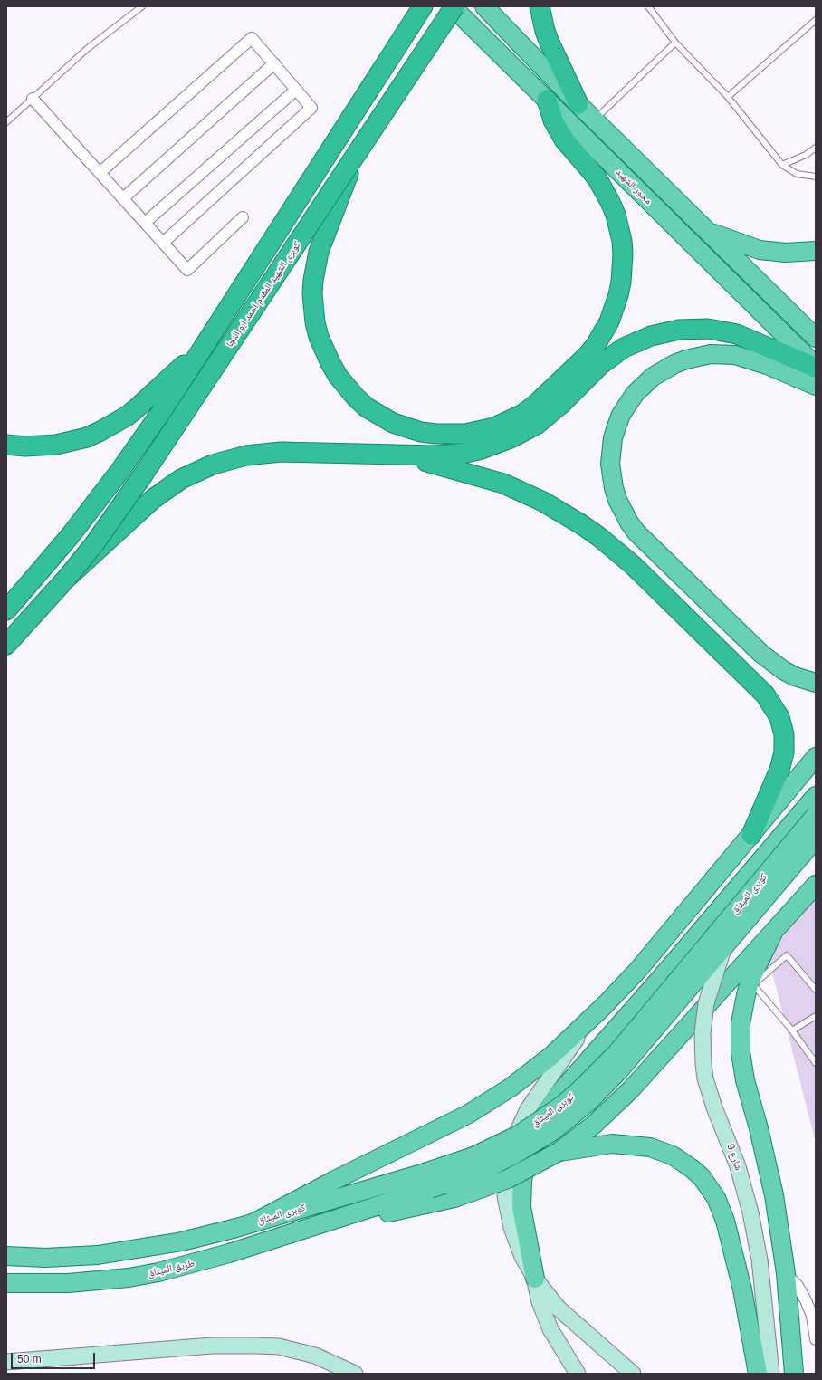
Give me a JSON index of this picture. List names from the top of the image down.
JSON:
{
  "streets": {
    "highway": ["كوبرى الشهيد المقدم احمد ابو النجا"],
    "main road": [
      "محور الشهيد",
      "كوبرى الميثاق",
      "شارع 9",
      "طريق الميثاق"
    ]
  },
  "crossings": [
    ["محور الشهيد", "كوبرى الشهيد المقدم احمد ابو النجا"],
    ["كوبرى الميثاق", "شارع 9"],
    ["كوبرى الميثاق", "طريق الميثاق"]
  ],
  "scale_bar": "50 m"
}
